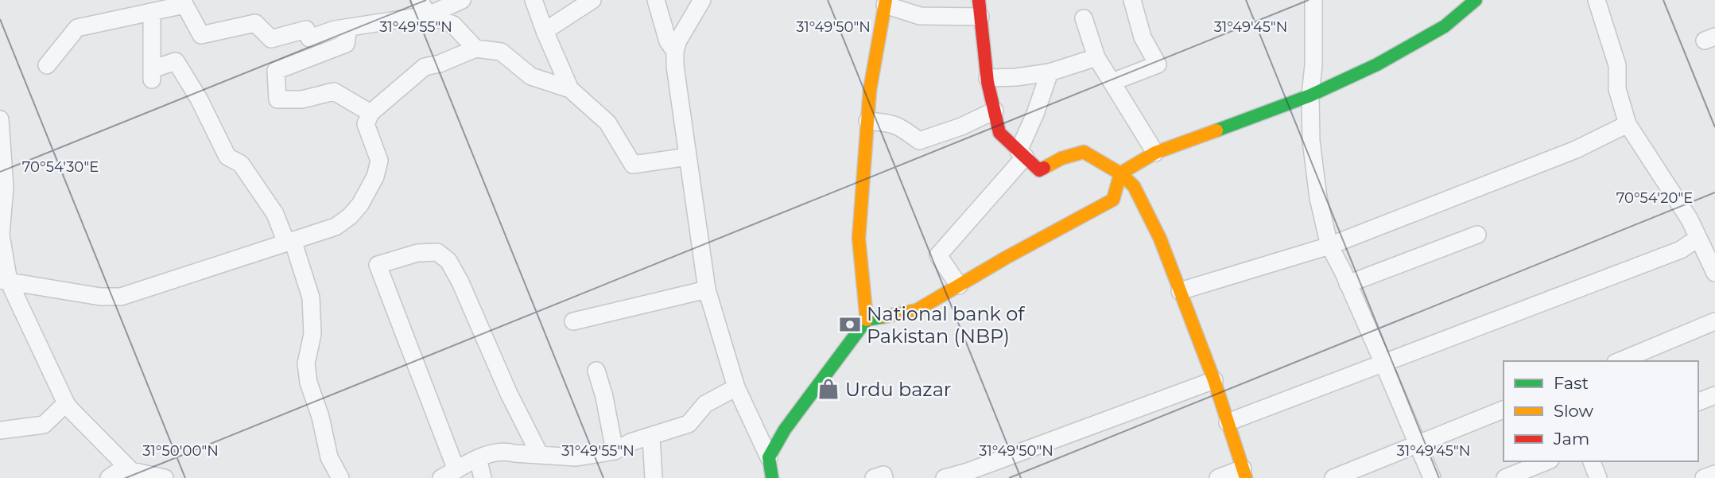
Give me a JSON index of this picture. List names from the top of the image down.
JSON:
{
  "places": {
    "bank": ["National bank of Pakistan (NBP)"],
    "shop": ["Urdu bazar"]
  },
  "legend": ["Fast", "Slow", "Jam"],
  "coordinates": [
    "31°49'45\"N",
    "31°49'55\"N",
    "31°49'50\"N",
    "70°54'30\"E",
    "70°54'20\"E",
    "31°50'00\"N"
  ]
}
